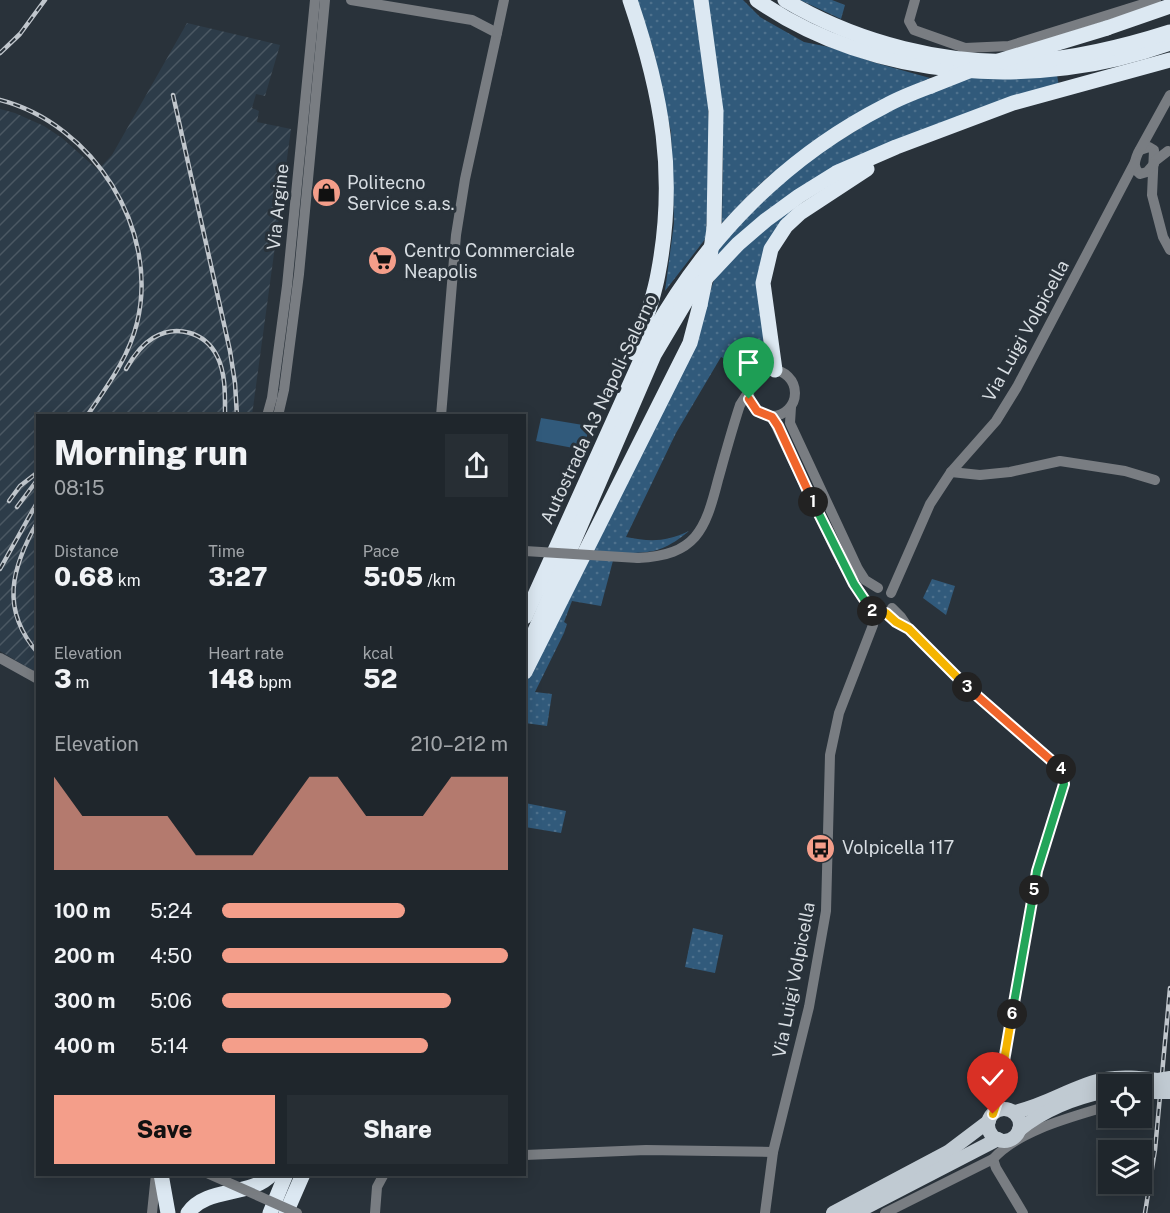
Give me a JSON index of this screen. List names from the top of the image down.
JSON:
{
  "streets": {
    "highway": ["Autostrada A3 Napoli-Salerno"],
    "street": ["Via Argine", "Via Luigi Volpicella"]
  },
  "places": {
    "shop": ["Politecno Service s.a.s."],
    "supermarket": ["Centro Commerciale Neapolis"],
    "bus stop": ["Volpicella 117"]
  },
  "page": {
    "heading": ["Morning run", "08:15"],
    "pins": [
      "1",
      "2",
      "3",
      "4",
      "5",
      "6"
    ],
    "stats": [
      ["Distance", "0.68 km"],
      ["Time", "3:27"],
      ["Pace", "5:05 /km"],
      ["Elevation", "3 m"],
      ["Heart rate", "148 bpm"],
      ["kcal", "52"]
    ],
    "chart": ["Elevation", "210–212 m"],
    "list": [
      {
        "name": "100 m",
        "note": "5:24"
      },
      {
        "name": "200 m",
        "note": "4:50"
      },
      {
        "name": "300 m",
        "note": "5:06"
      },
      {
        "name": "400 m",
        "note": "5:14"
      }
    ],
    "buttons": ["Save", "Share"]
  }
}
